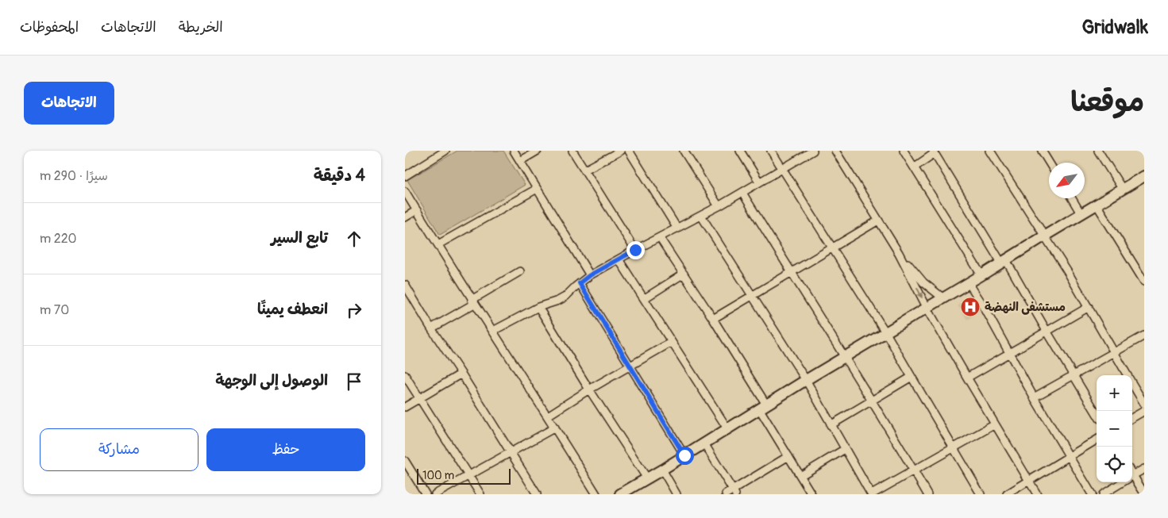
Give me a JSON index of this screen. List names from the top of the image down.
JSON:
{
  "places": {
    "hospital": ["مستشفى النهضة"]
  },
  "scale_bar": "100 m",
  "north": "bottom left",
  "page": {
    "header": "Gridwalk",
    "nav": ["الخريطة", "الاتجاهات", "المحفوظات"],
    "title": "موقعنا",
    "buttons": [
      "الاتجاهات",
      ["حفظ", "مشاركة"]
    ],
    "heading": ["4 دقيقة", "سيرًا · 290 m"],
    "list": [
      ["تابع السير", "220 m"],
      ["انعطف يمينًا", "70 m"],
      "الوصول إلى الوجهة"
    ],
    "map_buttons": ["+", "−"],
    "scale": "100 m"
  }
}
